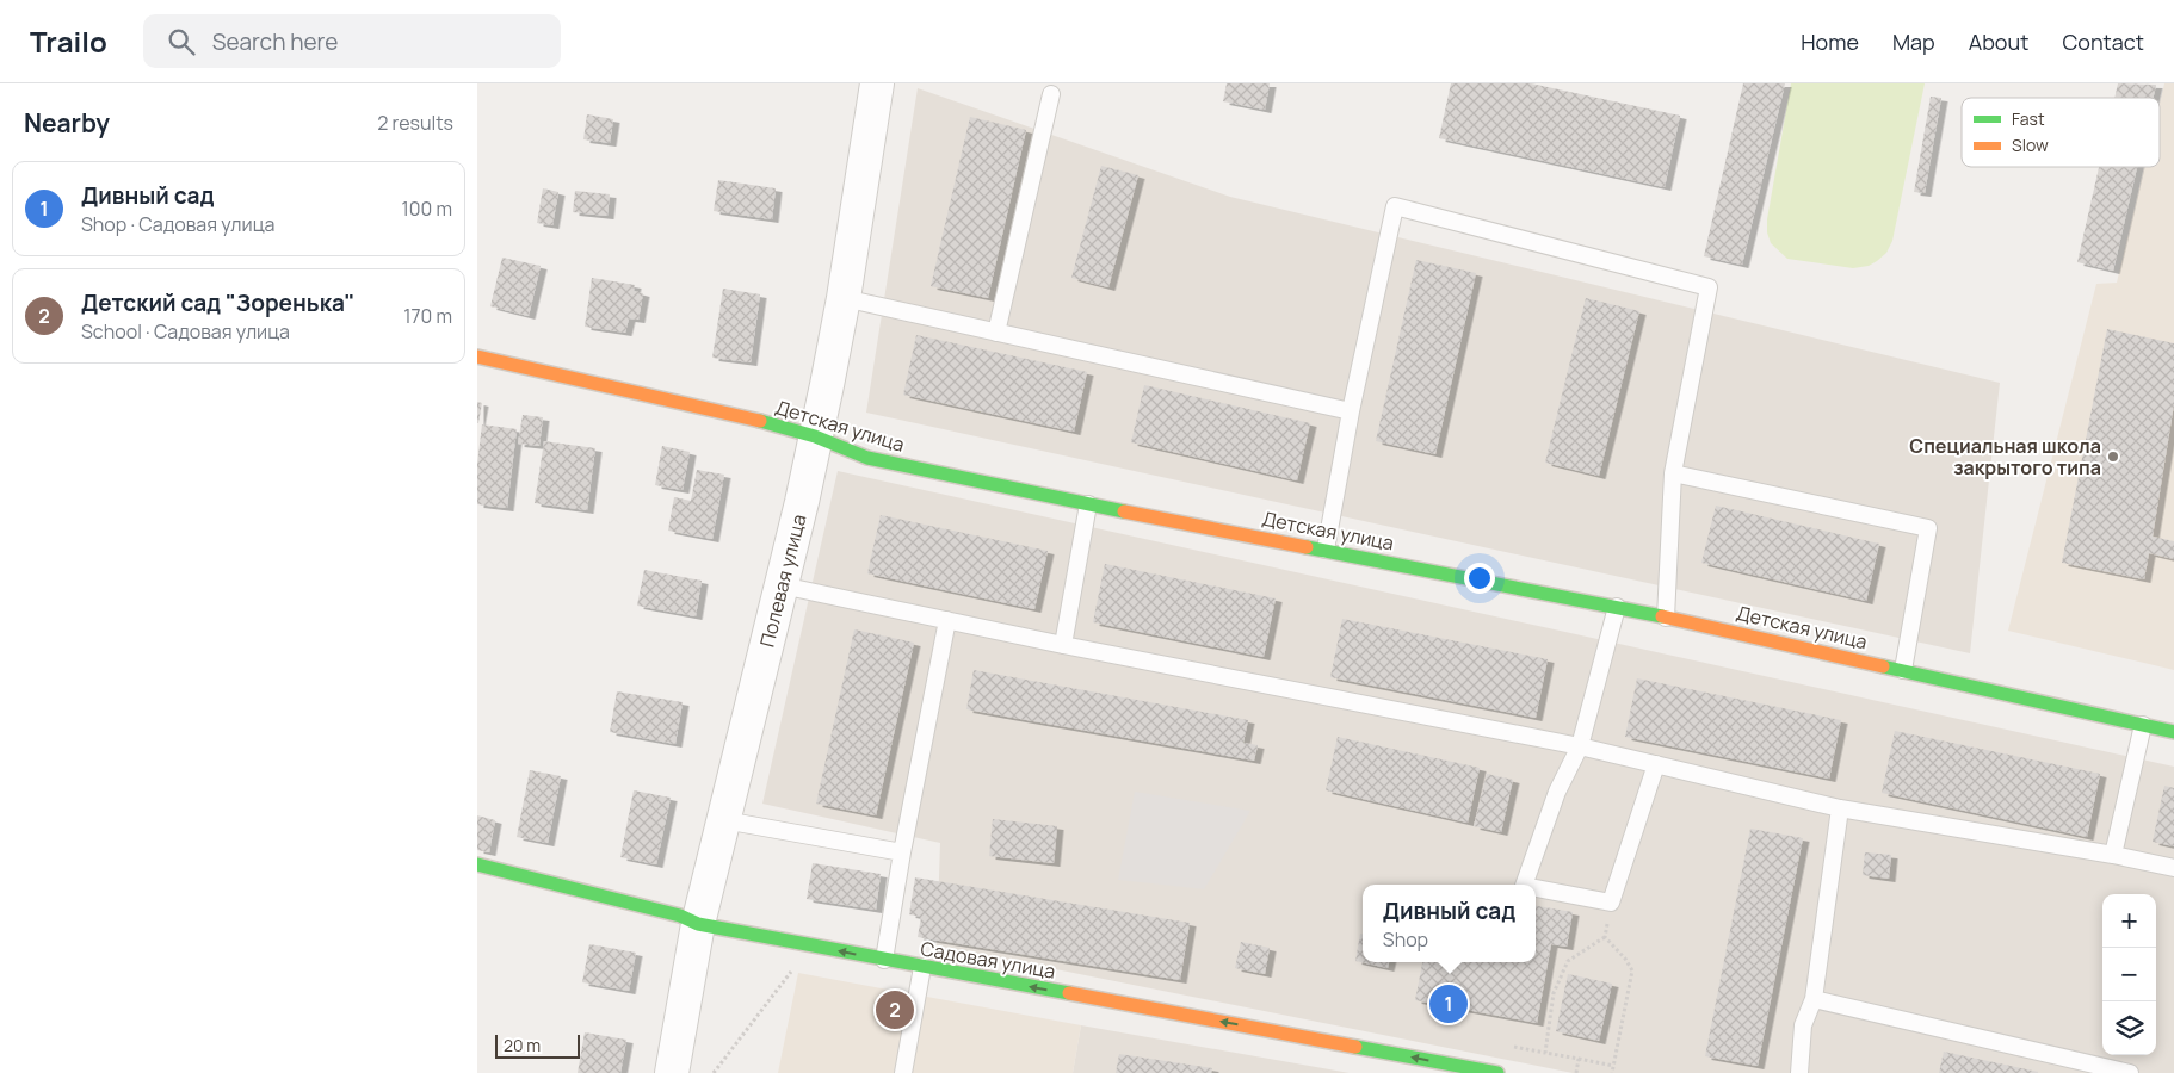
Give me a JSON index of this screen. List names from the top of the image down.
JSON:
{
  "streets": {
    "street": ["Детская улица", "Полевая улица", "Садовая улица"]
  },
  "crossings": [
    ["Детская улица", "Полевая улица"],
    ["Полевая улица", "Садовая улица"]
  ],
  "one_way": ["Садовая улица"],
  "places": ["Специальная школа закрытого типа"],
  "legend": ["Fast", "Slow"],
  "scale_bar": "20 m",
  "page": {
    "header": "Trailo",
    "search": "Search here",
    "nav": [
      "Home",
      "Map",
      "About",
      "Contact"
    ],
    "heading": ["Nearby", "2 results"],
    "list": [
      {
        "mark": "1",
        "name": "Дивный сад",
        "note": "Shop · Садовая улица",
        "value": "100 m"
      },
      {
        "mark": "2",
        "name": "Детский сад \"Зоренька\"",
        "note": "School · Садовая улица",
        "value": "170 m"
      }
    ],
    "popup": ["Дивный сад", "Shop"],
    "map_buttons": ["+", "−"],
    "pins": ["1", "2"],
    "scale": "20 m"
  }
}
